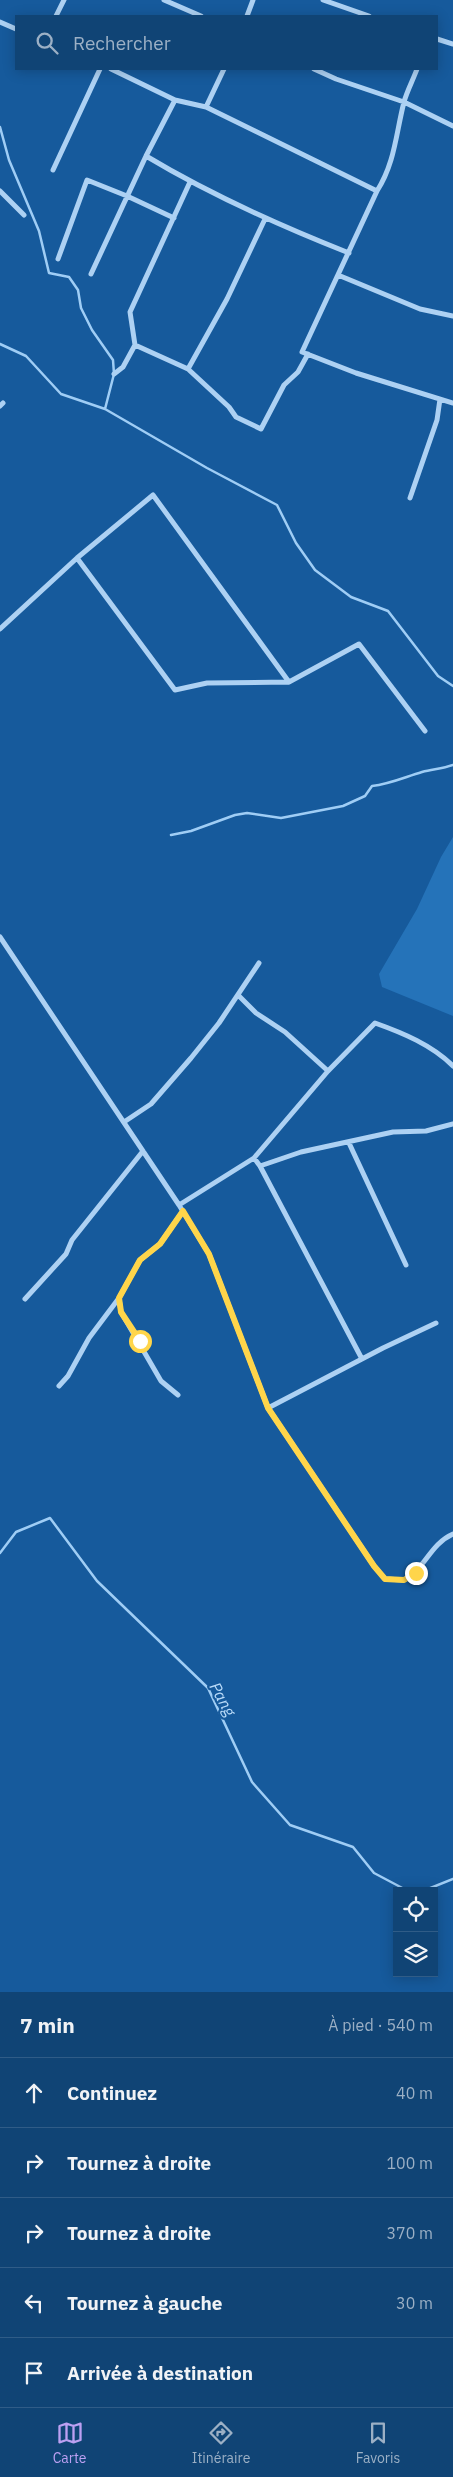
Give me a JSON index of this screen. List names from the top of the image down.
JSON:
{
  "water": ["Pang"],
  "page": {
    "search": "Rechercher",
    "heading": ["7 min", "À pied · 540 m"],
    "list": [
      ["Continuez", "40 m"],
      ["Tournez à droite", "100 m"],
      ["Tournez à droite", "370 m"],
      ["Tournez à gauche", "30 m"],
      "Arrivée à destination"
    ],
    "nav": ["Carte", "Itinéraire", "Favoris"]
  }
}
